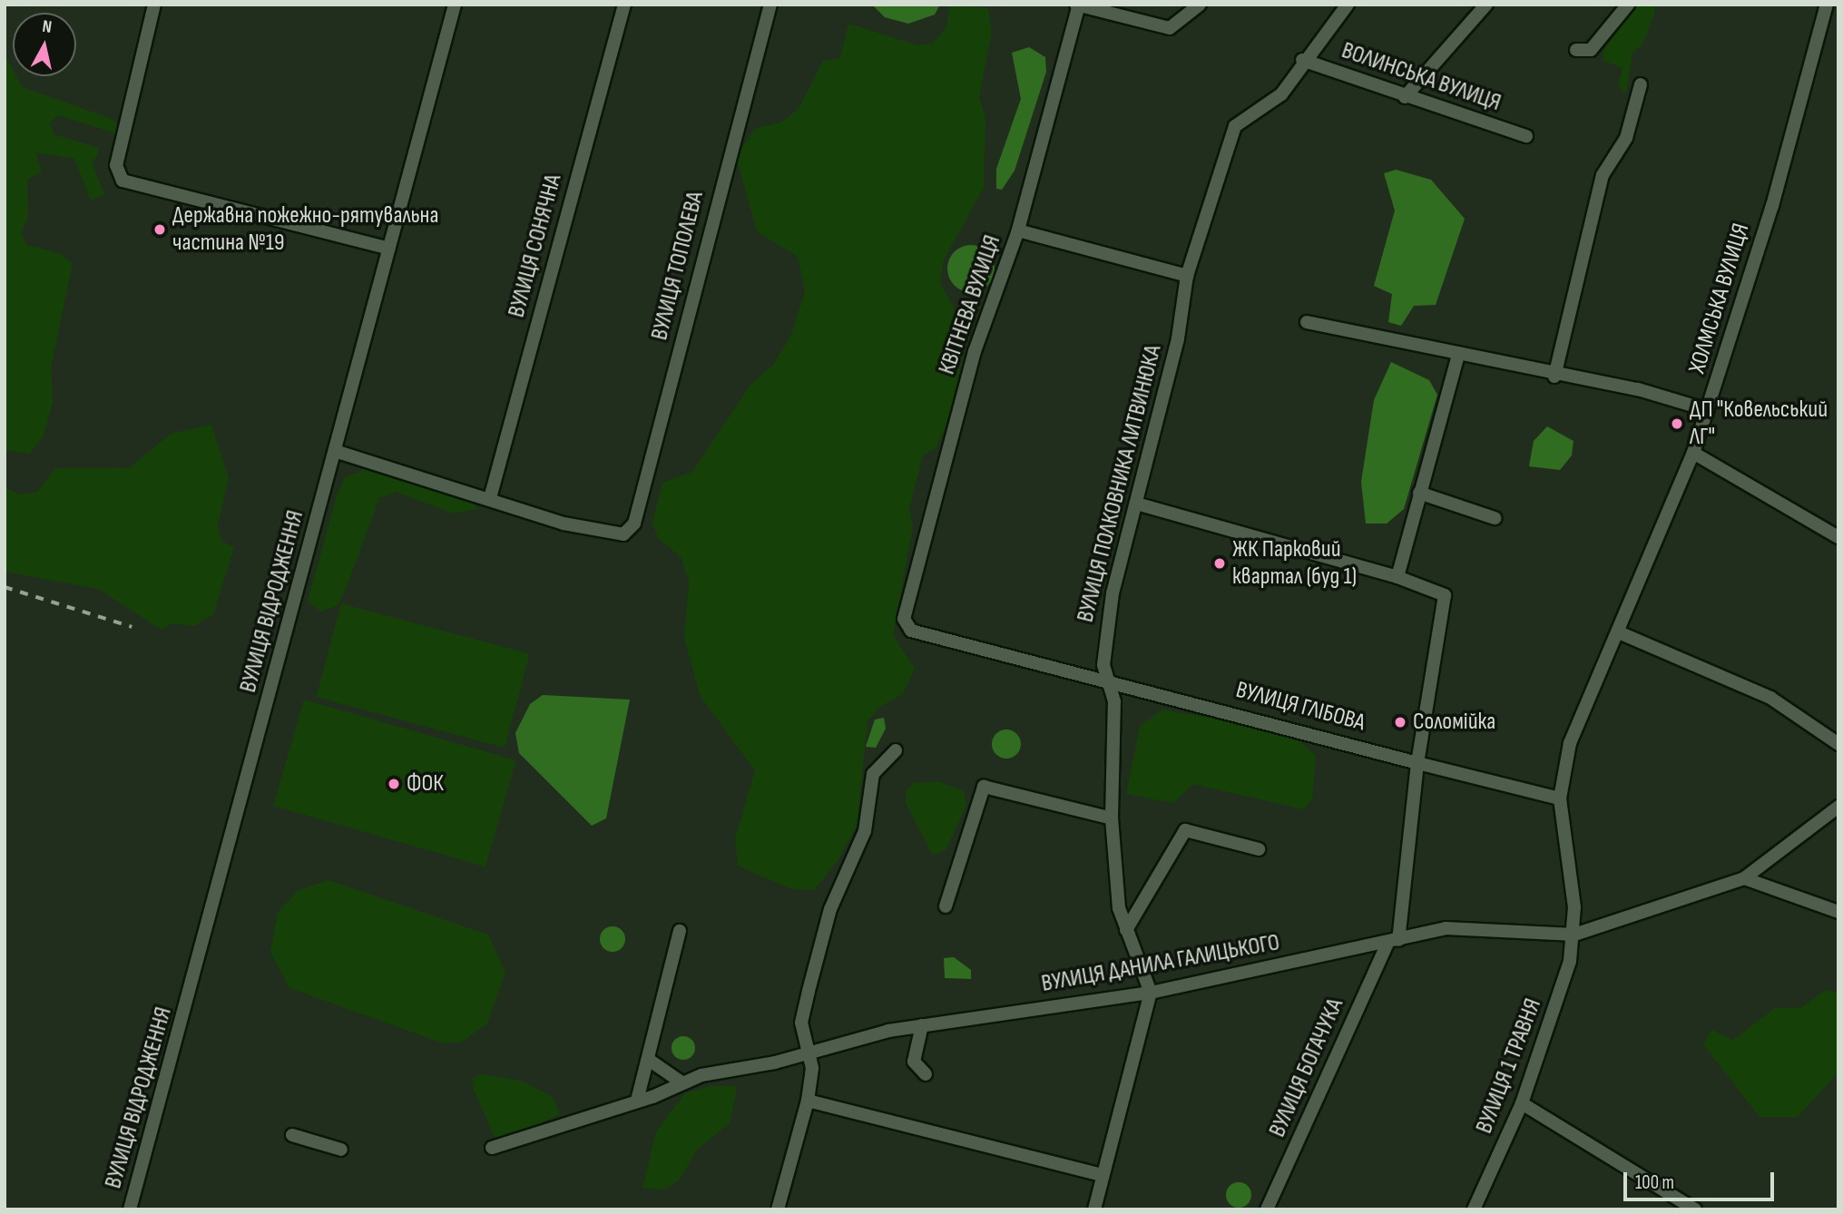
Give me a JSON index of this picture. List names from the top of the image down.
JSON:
{
  "streets": {
    "street": [
      "ВОЛИНСЬКА ВУЛИЦЯ",
      "ВУЛИЦЯ СОНЯЧНА",
      "ВУЛИЦЯ ТОПОЛЕВА",
      "ХОЛМСЬКА ВУЛИЦЯ",
      "КВІТНЕВА ВУЛИЦЯ",
      "ВУЛИЦЯ ПОЛКОВНИКА ЛИТВИНЮКА",
      "ВУЛИЦЯ ВІДРОДЖЕННЯ",
      "ВУЛИЦЯ ГЛІБОВА",
      "ВУЛИЦЯ ДАНИЛА ГАЛИЦЬКОГО",
      "ВУЛИЦЯ 1 ТРАВНЯ",
      "ВУЛИЦЯ БОГАЧУКА"
    ]
  },
  "crossings": [
    ["ВОЛИНСЬКА ВУЛИЦЯ", "ВУЛИЦЯ ПОЛКОВНИКА ЛИТВИНЮКА"],
    ["ВУЛИЦЯ СОНЯЧНА", "ВУЛИЦЯ ТОПОЛЕВА"],
    ["ХОЛМСЬКА ВУЛИЦЯ", "ВУЛИЦЯ ГЛІБОВА"],
    ["ХОЛМСЬКА ВУЛИЦЯ", "ВУЛИЦЯ ДАНИЛА ГАЛИЦЬКОГО"],
    ["ХОЛМСЬКА ВУЛИЦЯ", "ВУЛИЦЯ 1 ТРАВНЯ"],
    ["КВІТНЕВА ВУЛИЦЯ", "ВУЛИЦЯ ГЛІБОВА"],
    ["ВУЛИЦЯ ПОЛКОВНИКА ЛИТВИНЮКА", "ВУЛИЦЯ ГЛІБОВА"],
    ["ВУЛИЦЯ ПОЛКОВНИКА ЛИТВИНЮКА", "ВУЛИЦЯ ДАНИЛА ГАЛИЦЬКОГО"],
    ["ВУЛИЦЯ ДАНИЛА ГАЛИЦЬКОГО", "ВУЛИЦЯ 1 ТРАВНЯ"],
    ["ВУЛИЦЯ ДАНИЛА ГАЛИЦЬКОГО", "ВУЛИЦЯ БОГАЧУКА"]
  ],
  "places": [
    "Державна пожежно-рятувальна частина №19",
    "ДП \"Ковельський ЛГ\"",
    "ЖК Парковий квартал (буд 1)",
    "Соломійка",
    "ФОК"
  ],
  "scale_bar": "100 m",
  "north": "top"
}
